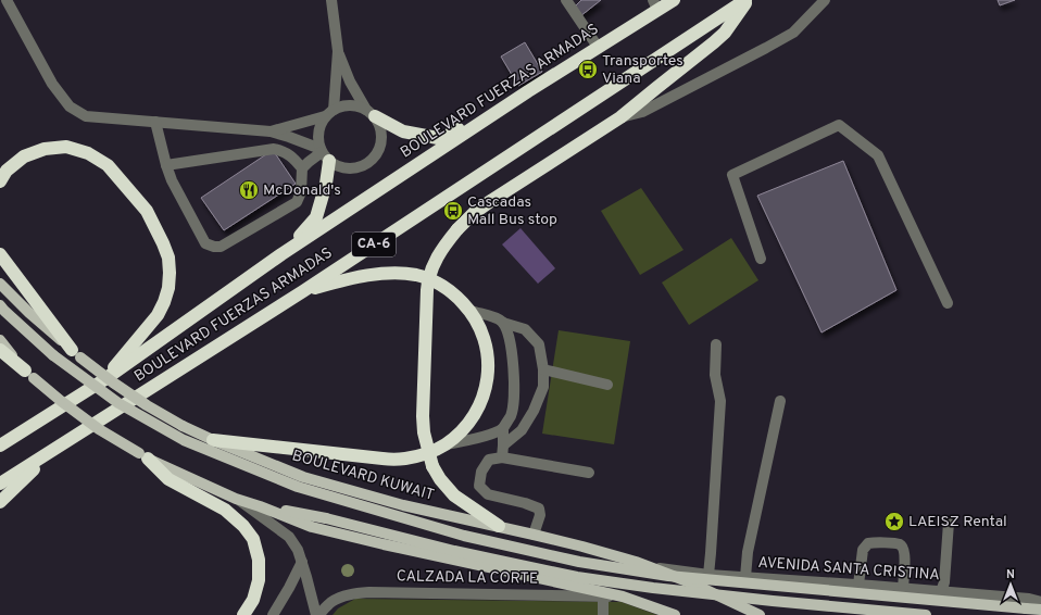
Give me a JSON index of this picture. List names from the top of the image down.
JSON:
{
  "streets": {
    "highway": ["BOULEVARD FUERZAS ARMADAS", "CA-6"],
    "main road": ["BOULEVARD KUWAIT"],
    "street": ["AVENIDA SANTA CRISTINA", "CALZADA LA CORTE"]
  },
  "crossings": [
    ["BOULEVARD KUWAIT", "AVENIDA SANTA CRISTINA"]
  ],
  "places": {
    "bus stop": ["Transportes Viana", "Cascadas Mall Bus stop"],
    "restaurant": ["McDonald's"],
    "place": ["LAEISZ Rental"]
  },
  "north": "top"
}
